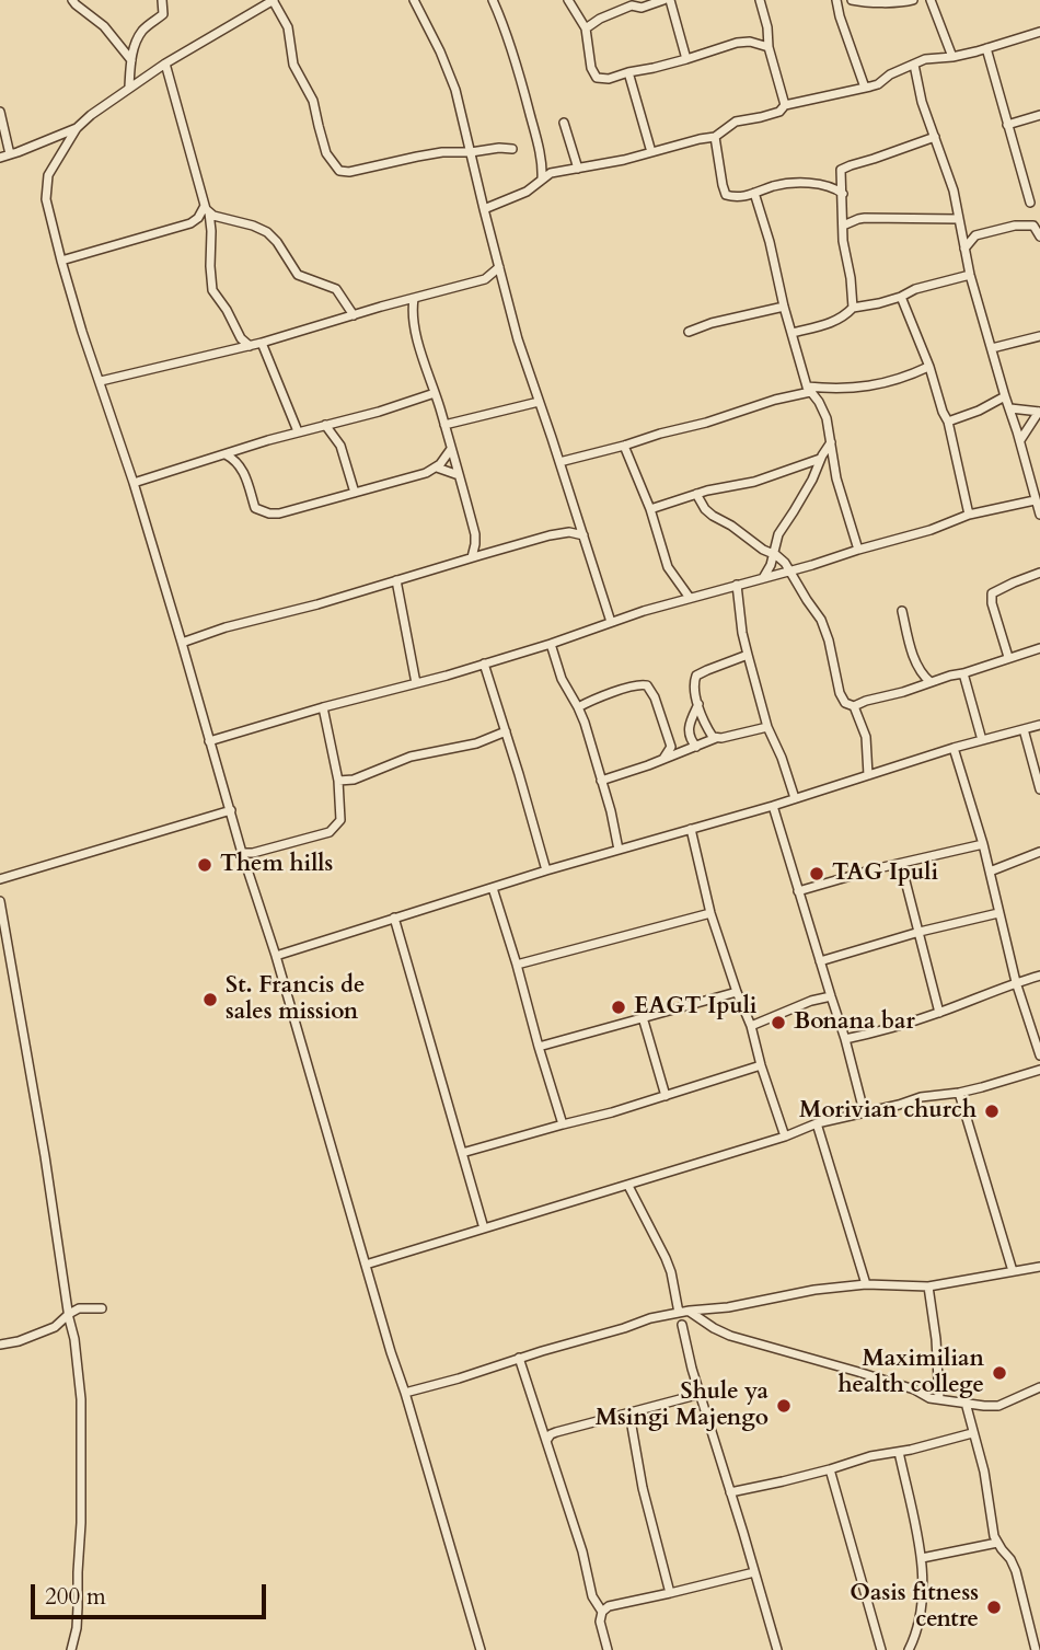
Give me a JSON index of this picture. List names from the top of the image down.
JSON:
{
  "places": [
    "Them hills",
    "TAG Ipuli",
    "St. Francis de sales mission",
    "EAGT Ipuli",
    "Bonana bar",
    "Morivian church",
    "Maximilian health college",
    "Shule ya Msingi Majengo",
    "Oasis fitness centre"
  ],
  "scale_bar": "200 m"
}
